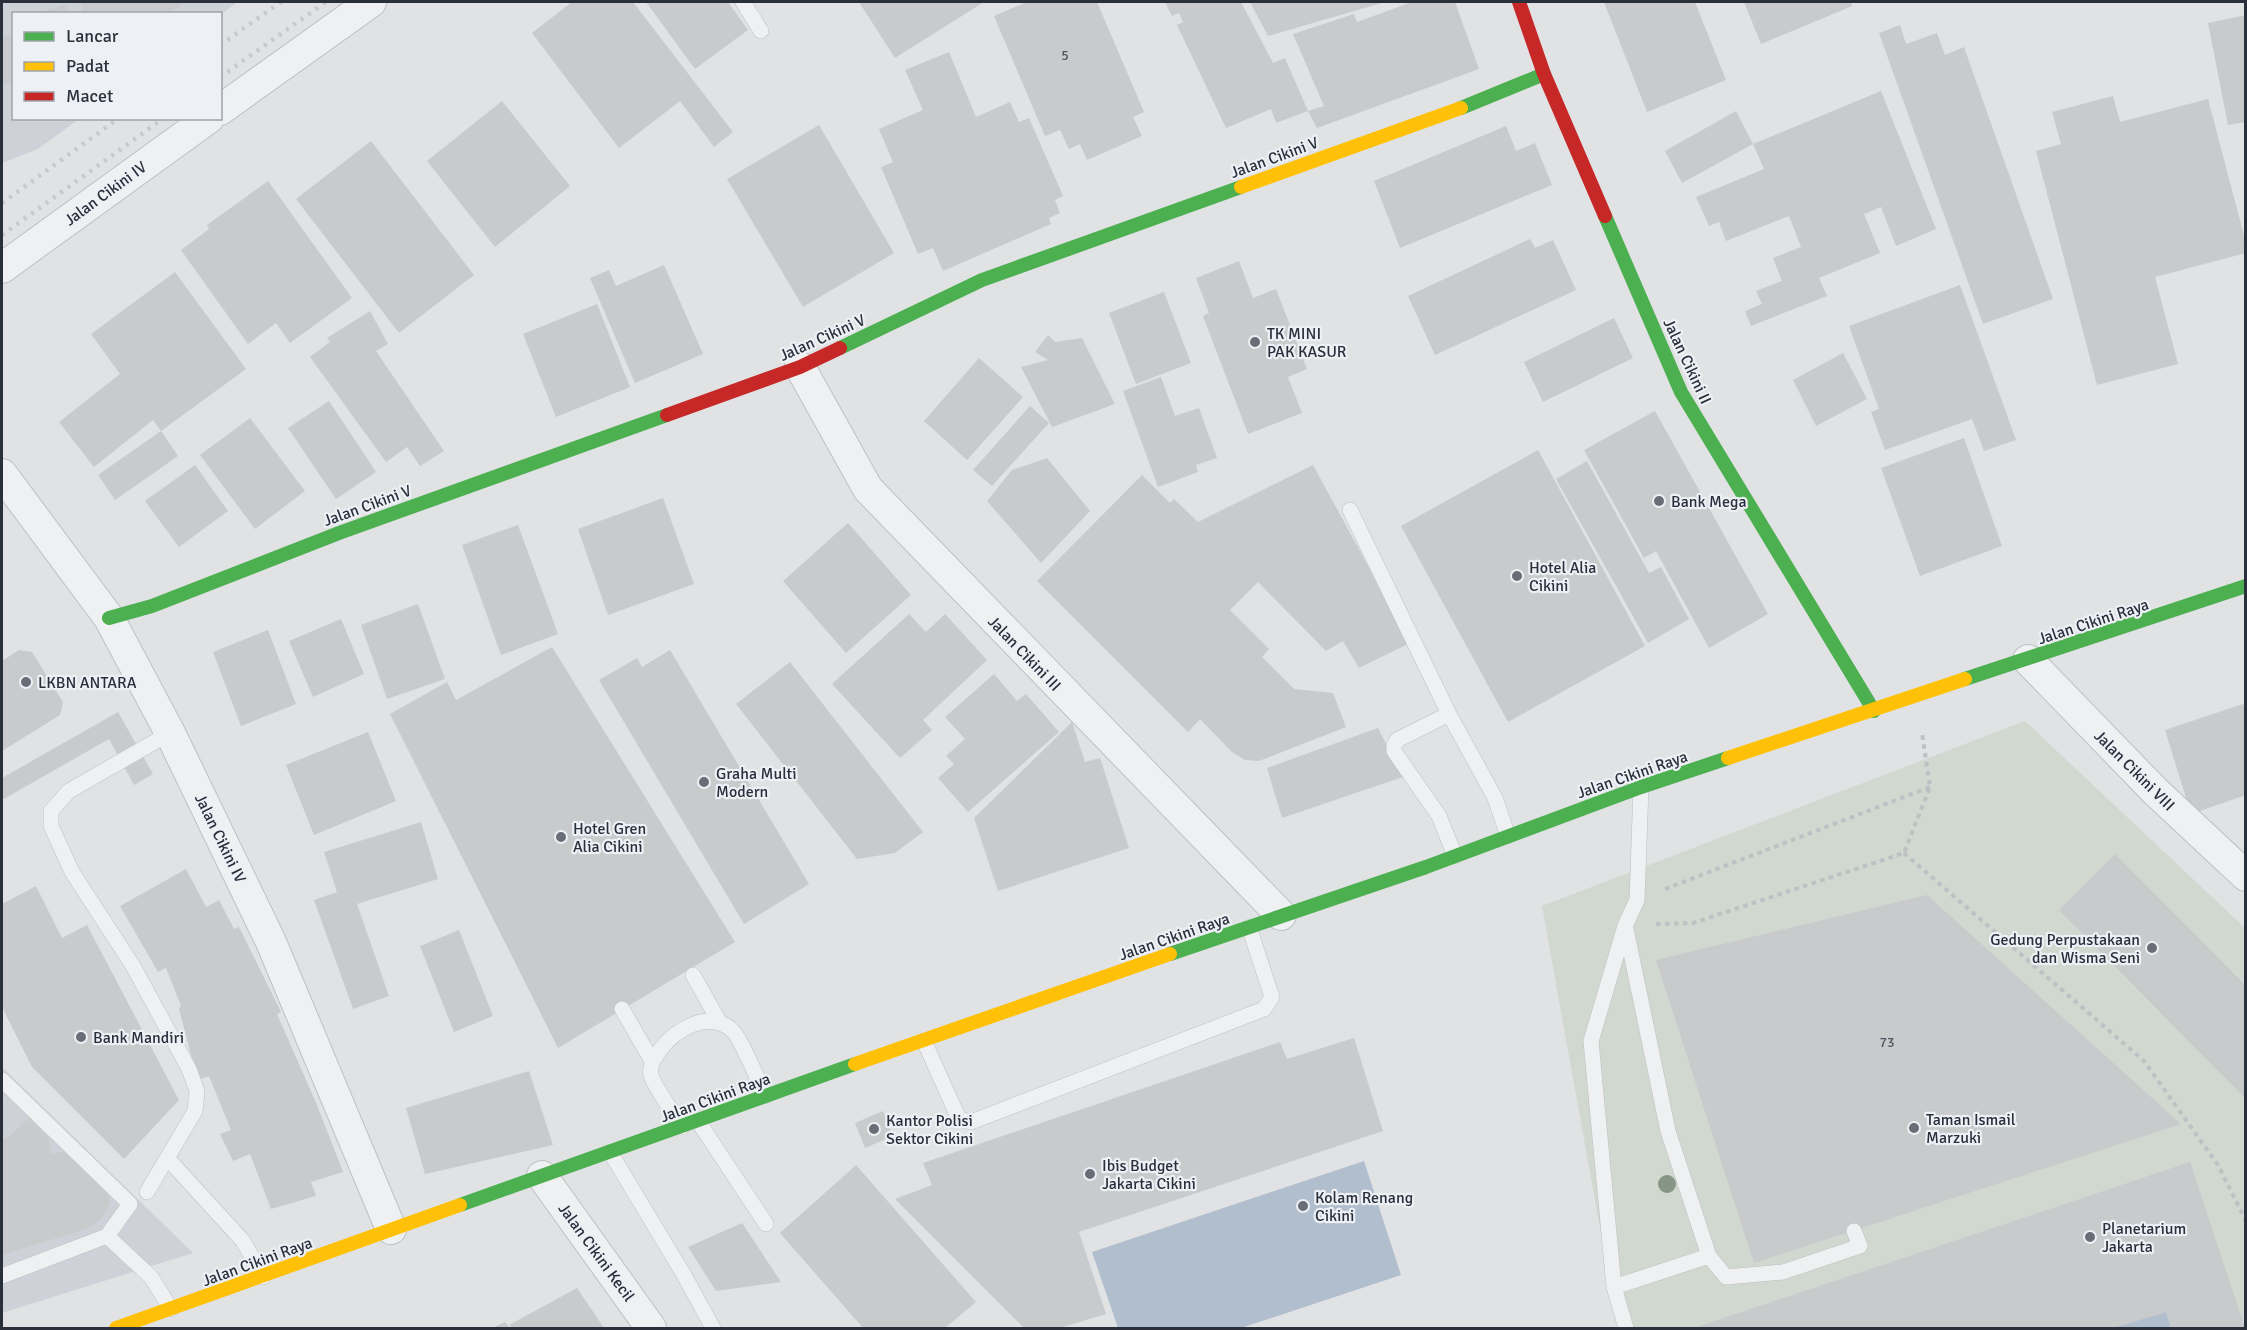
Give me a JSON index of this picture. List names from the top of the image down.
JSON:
{
  "streets": {
    "main road": ["Jalan Cikini V", "Jalan Cikini II", "Jalan Cikini Raya"],
    "street": [
      "Jalan Cikini IV",
      "Jalan Cikini III",
      "Jalan Cikini VIII",
      "Jalan Cikini Kecil"
    ]
  },
  "crossings": [
    ["Jalan Cikini V", "Jalan Cikini IV"],
    ["Jalan Cikini V", "Jalan Cikini II"],
    ["Jalan Cikini V", "Jalan Cikini III"],
    ["Jalan Cikini IV", "Jalan Cikini Raya"],
    ["Jalan Cikini II", "Jalan Cikini Raya"],
    ["Jalan Cikini Raya", "Jalan Cikini III"],
    ["Jalan Cikini Raya", "Jalan Cikini VIII"],
    ["Jalan Cikini Raya", "Jalan Cikini Kecil"]
  ],
  "places": [
    "TK MINI PAK KASUR",
    "Bank Mega",
    "Hotel Alia Cikini",
    "LKBN ANTARA",
    "Graha Multi Modern",
    "Hotel Gren Alia Cikini",
    "Gedung Perpustakaan dan Wisma Seni",
    "Bank Mandiri",
    "Taman Ismail Marzuki",
    "Kantor Polisi Sektor Cikini",
    "Ibis Budget Jakarta Cikini",
    "Kolam Renang Cikini",
    "Planetarium Jakarta"
  ],
  "house_numbers": ["5", "73"],
  "legend": ["Lancar", "Padat", "Macet"]
}
